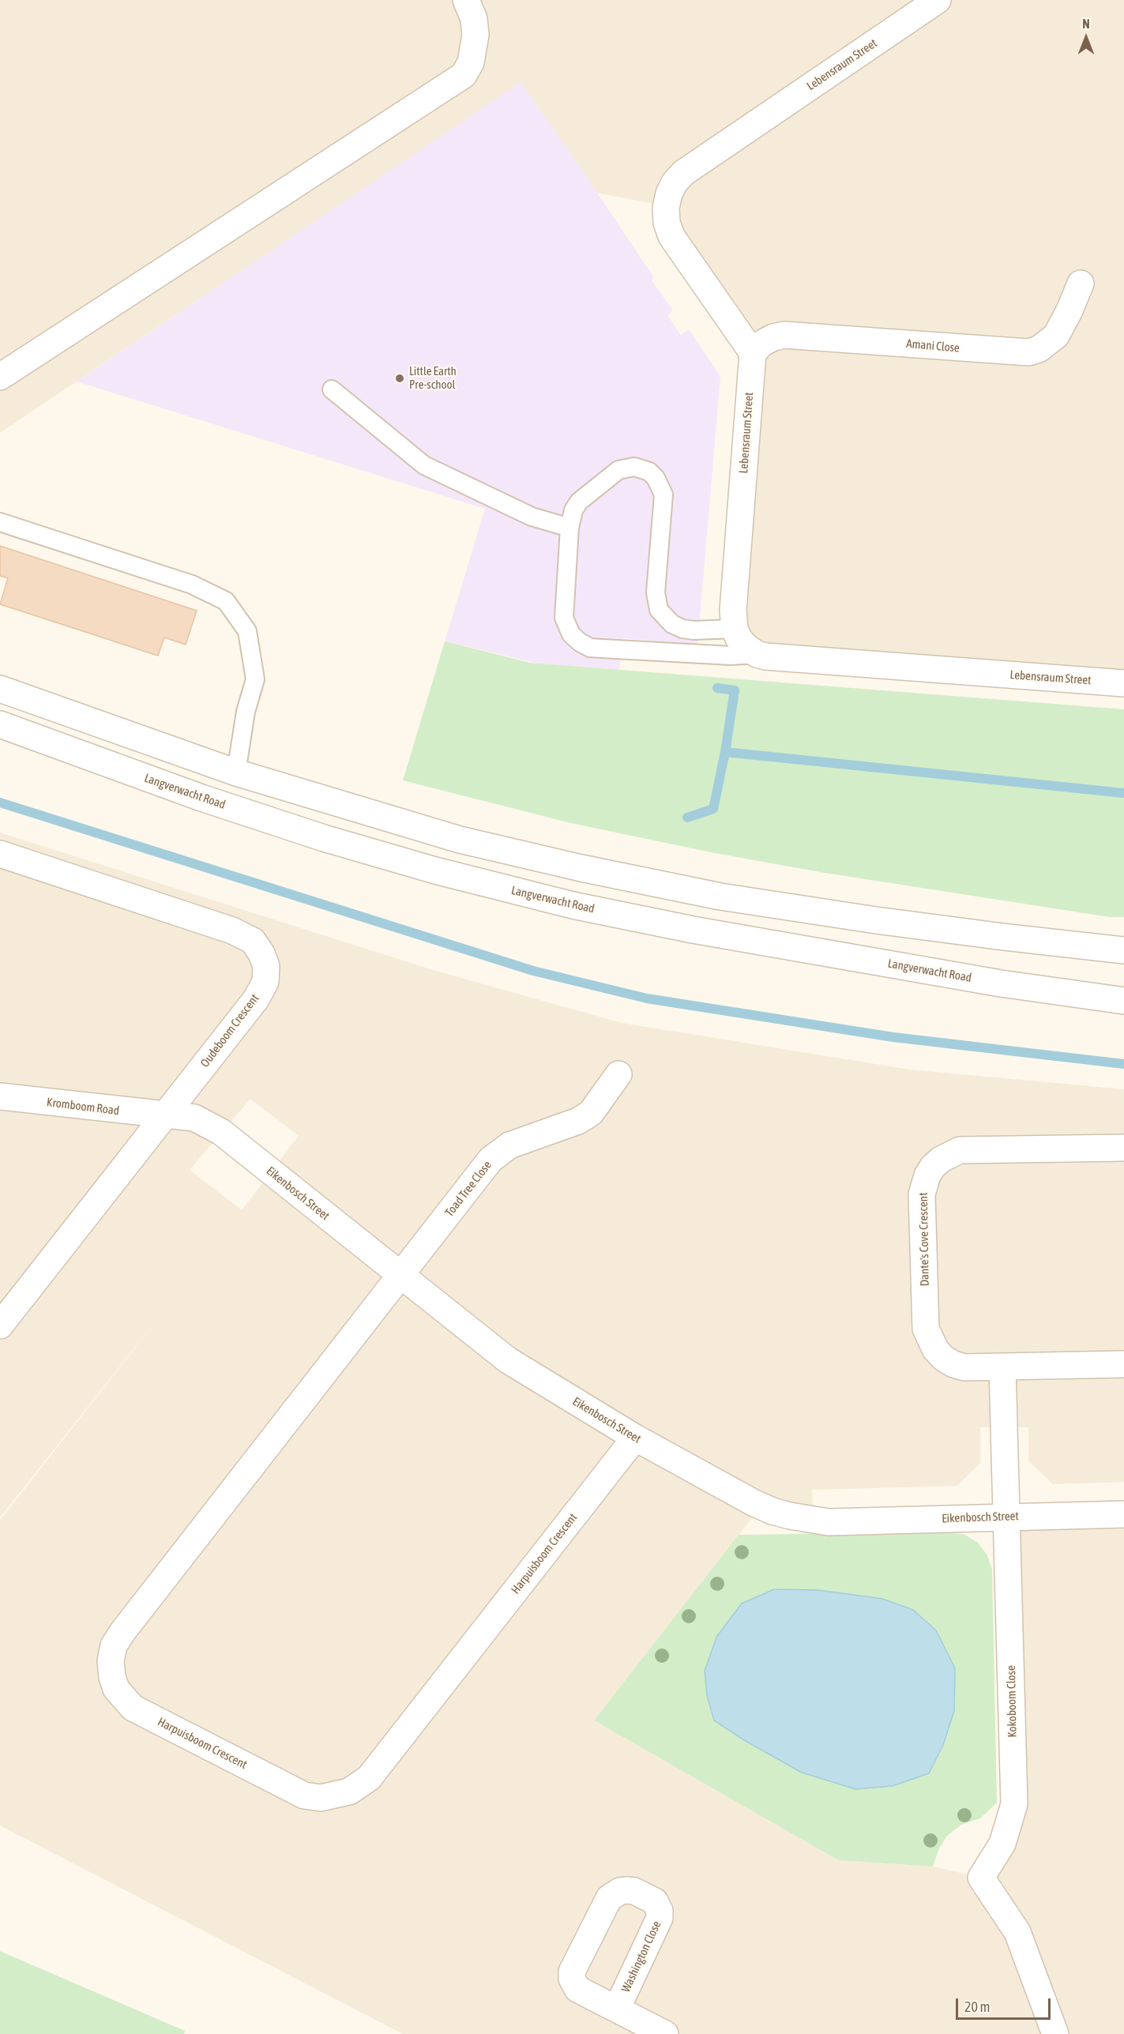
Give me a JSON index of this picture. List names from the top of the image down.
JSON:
{
  "streets": {
    "street": [
      "Lebensraum Street",
      "Amani Close",
      "Langverwacht Road",
      "Oudeboom Crescent",
      "Kromboom Road",
      "Toad Tree Close",
      "Eikenbosch Street",
      "Dante's Cove Crescent",
      "Harpuisboom Crescent",
      "Kokoboom Close"
    ]
  },
  "crossings": [
    ["Lebensraum Street", "Amani Close"],
    ["Oudeboom Crescent", "Kromboom Road"],
    ["Oudeboom Crescent", "Eikenbosch Street"],
    ["Kromboom Road", "Eikenbosch Street"],
    ["Toad Tree Close", "Eikenbosch Street"],
    ["Toad Tree Close", "Harpuisboom Crescent"],
    ["Eikenbosch Street", "Harpuisboom Crescent"],
    ["Eikenbosch Street", "Kokoboom Close"]
  ],
  "places": ["Little Earth Pre-school"],
  "scale_bar": "20 m",
  "north": "top"
}
